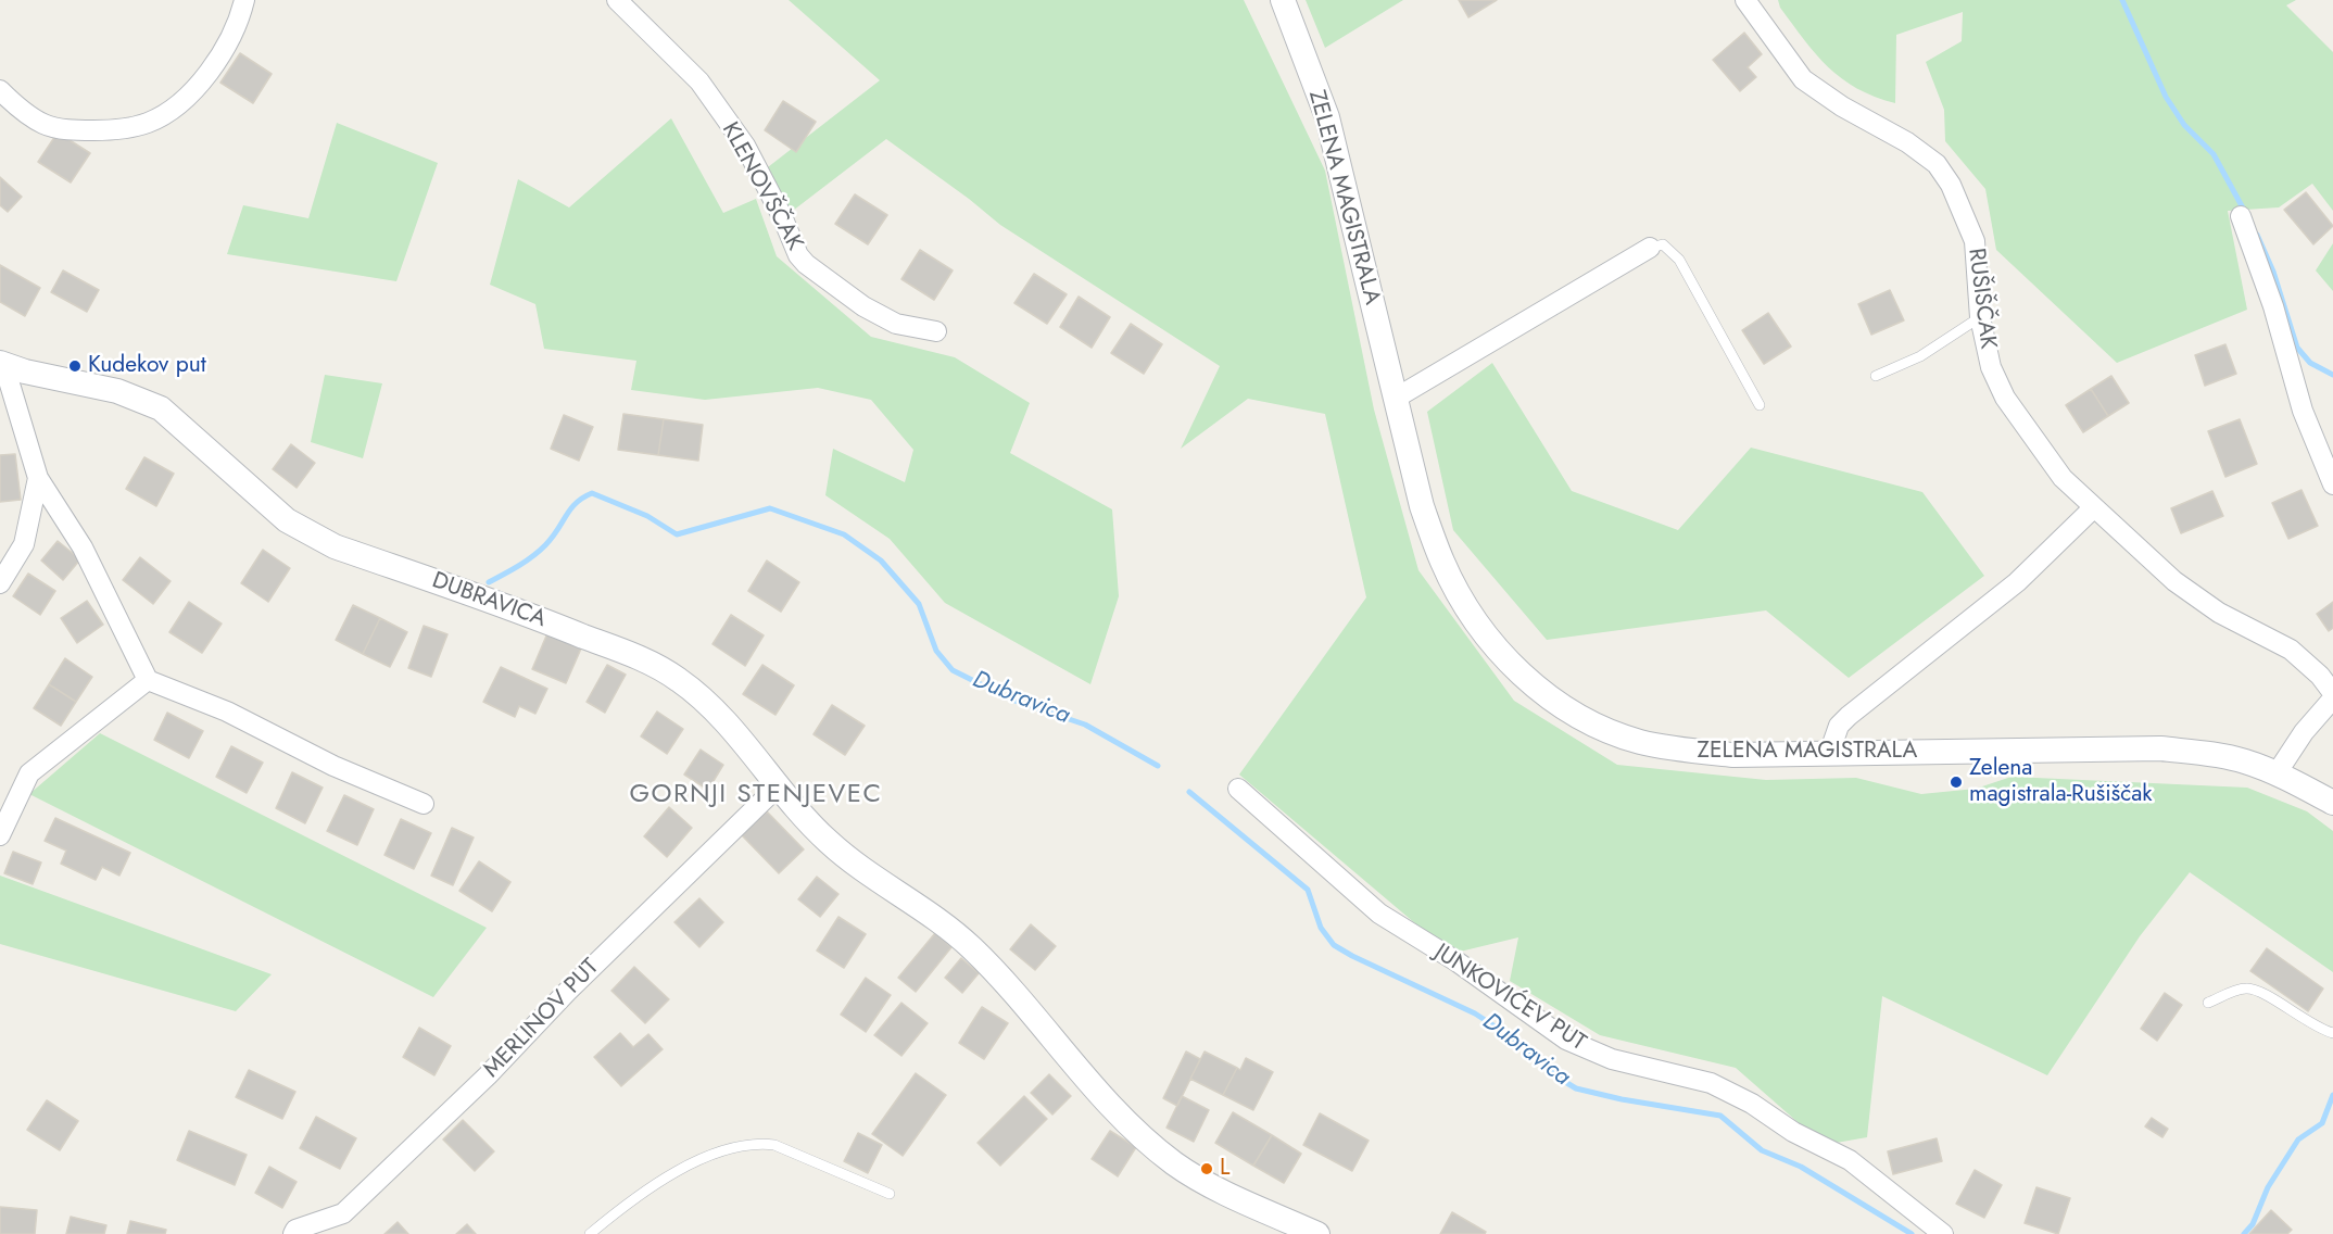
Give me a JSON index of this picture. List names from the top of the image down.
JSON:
{
  "streets": {
    "street": [
      "KLENOVŠČAK",
      "ZELENA MAGISTRALA",
      "RUŠIŠČAK",
      "DUBRAVICA",
      "JUNKOVIĆEV PUT",
      "MERLINOV PUT"
    ]
  },
  "crossings": [
    ["DUBRAVICA", "MERLINOV PUT"]
  ],
  "districts": ["GORNJI STENJEVEC"],
  "water": ["Dubravica"],
  "places": ["Kudekov put", "Zelena magistrala-Rušiščak", "L"]
}
